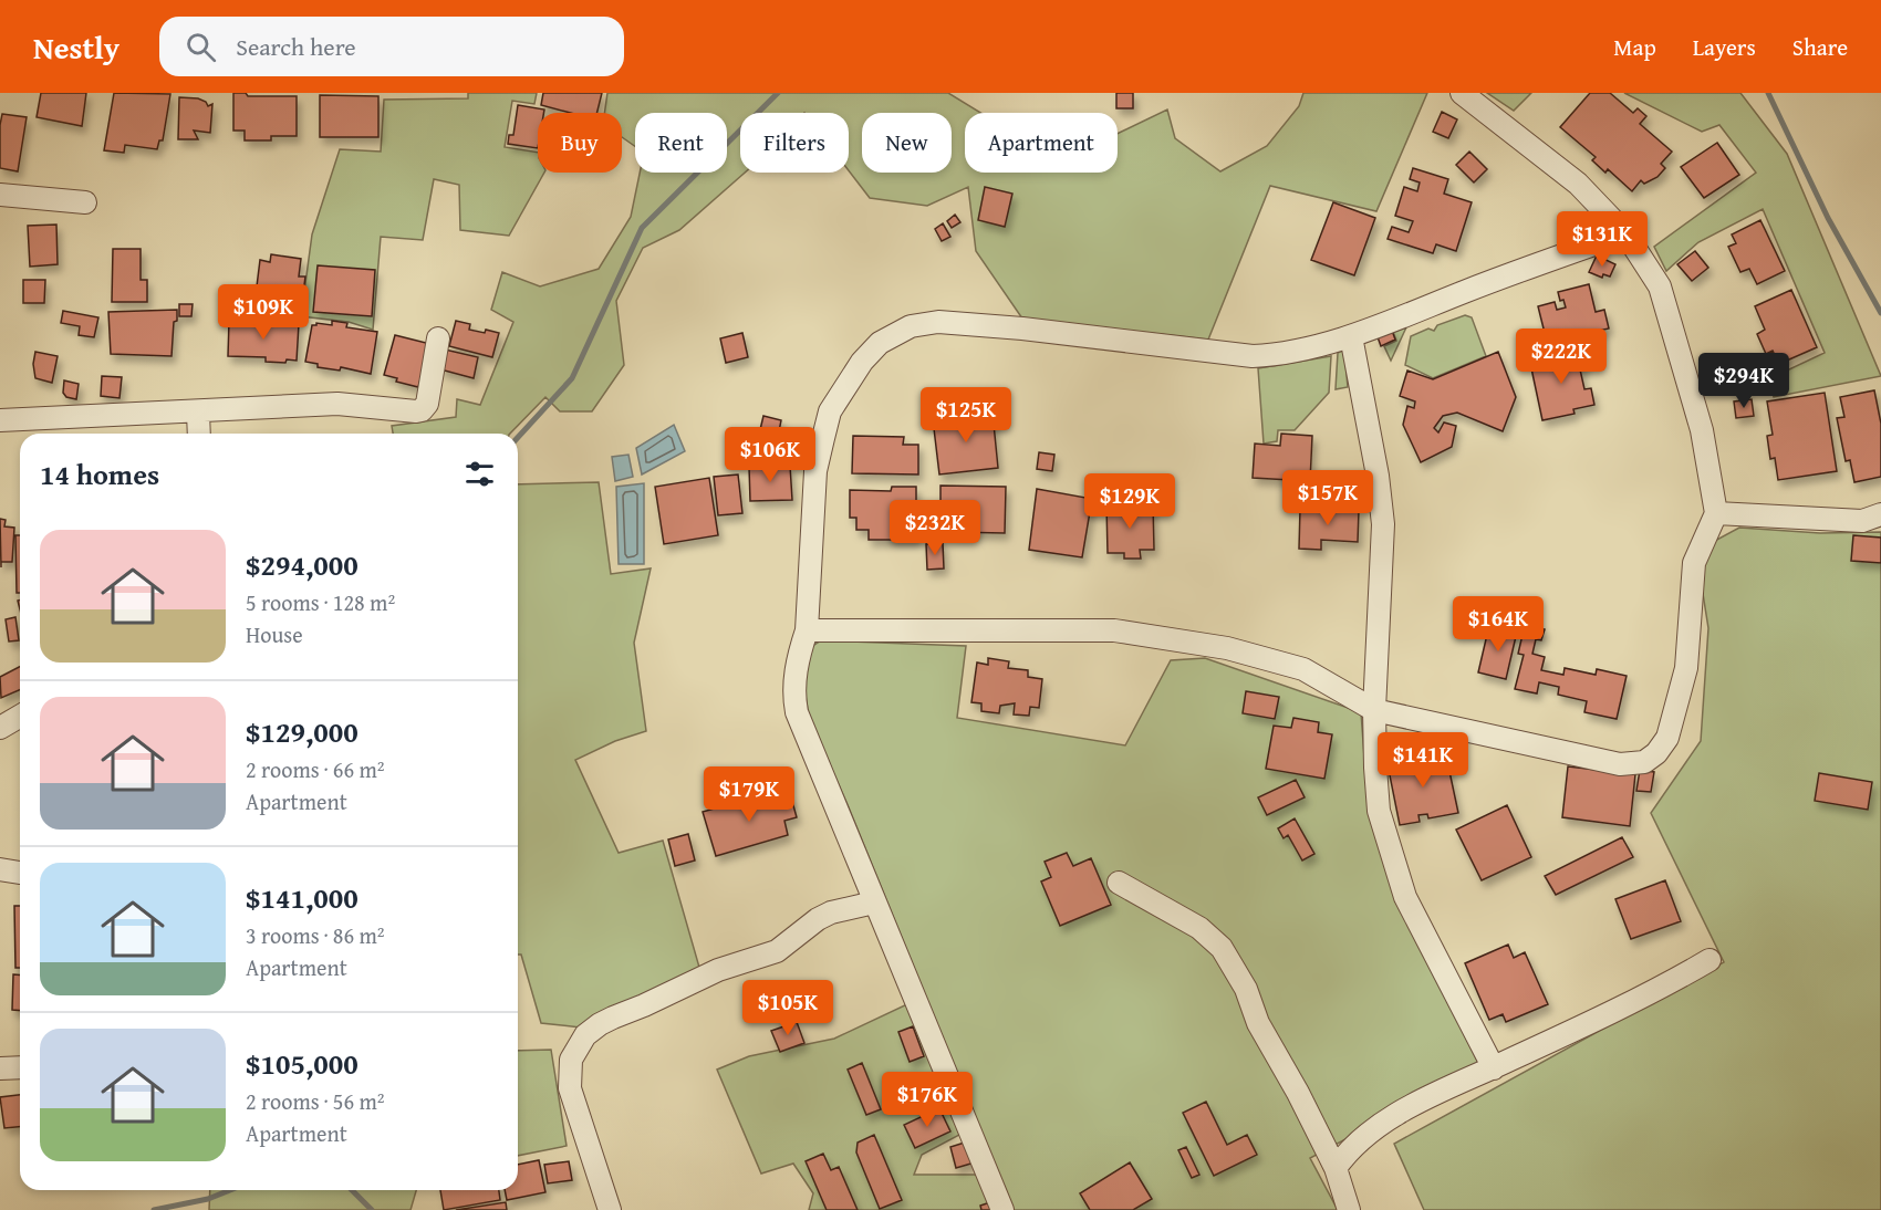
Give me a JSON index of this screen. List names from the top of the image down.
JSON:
{
  "page": {
    "header": "Nestly",
    "search": "Search here",
    "nav": ["Map", "Layers", "Share"],
    "chip": [
      "Buy",
      "Rent",
      "Filters",
      "New",
      "Apartment"
    ],
    "price": [
      "$131K",
      "$109K",
      "$222K",
      "$294K",
      "$125K",
      "$106K",
      "$157K",
      "$129K",
      "$232K",
      "$164K",
      "$141K",
      "$179K",
      "$105K",
      "$176K"
    ],
    "heading": "14 homes",
    "list": [
      {
        "name": "$294,000",
        "note": "5 rooms · 128 m² · House"
      },
      {
        "name": "$129,000",
        "note": "2 rooms · 66 m² · Apartment"
      },
      {
        "name": "$141,000",
        "note": "3 rooms · 86 m² · Apartment"
      },
      {
        "name": "$105,000",
        "note": "2 rooms · 56 m² · Apartment"
      }
    ]
  }
}
